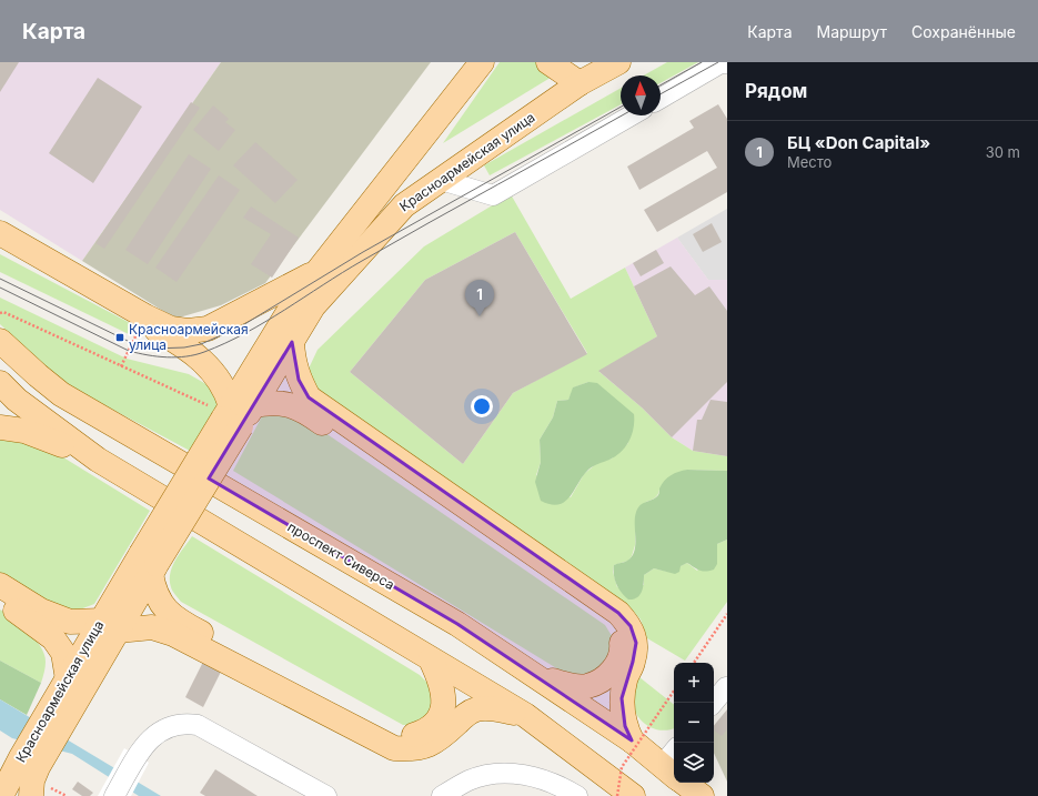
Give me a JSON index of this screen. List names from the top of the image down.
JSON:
{
  "streets": {
    "main road": ["Красноармейская улица", "проспект Сиверса"]
  },
  "places": {
    "transit": ["Красноармейская улица"]
  },
  "north": "top",
  "page": {
    "header": "Карта",
    "nav": ["Карта", "Маршрут", "Сохранённые"],
    "heading": "Рядом",
    "list": [
      {
        "mark": "1",
        "name": "БЦ «Don Capital»",
        "note": "Место",
        "value": "30 m"
      }
    ],
    "pins": "1",
    "map_buttons": ["+", "−"]
  }
}
